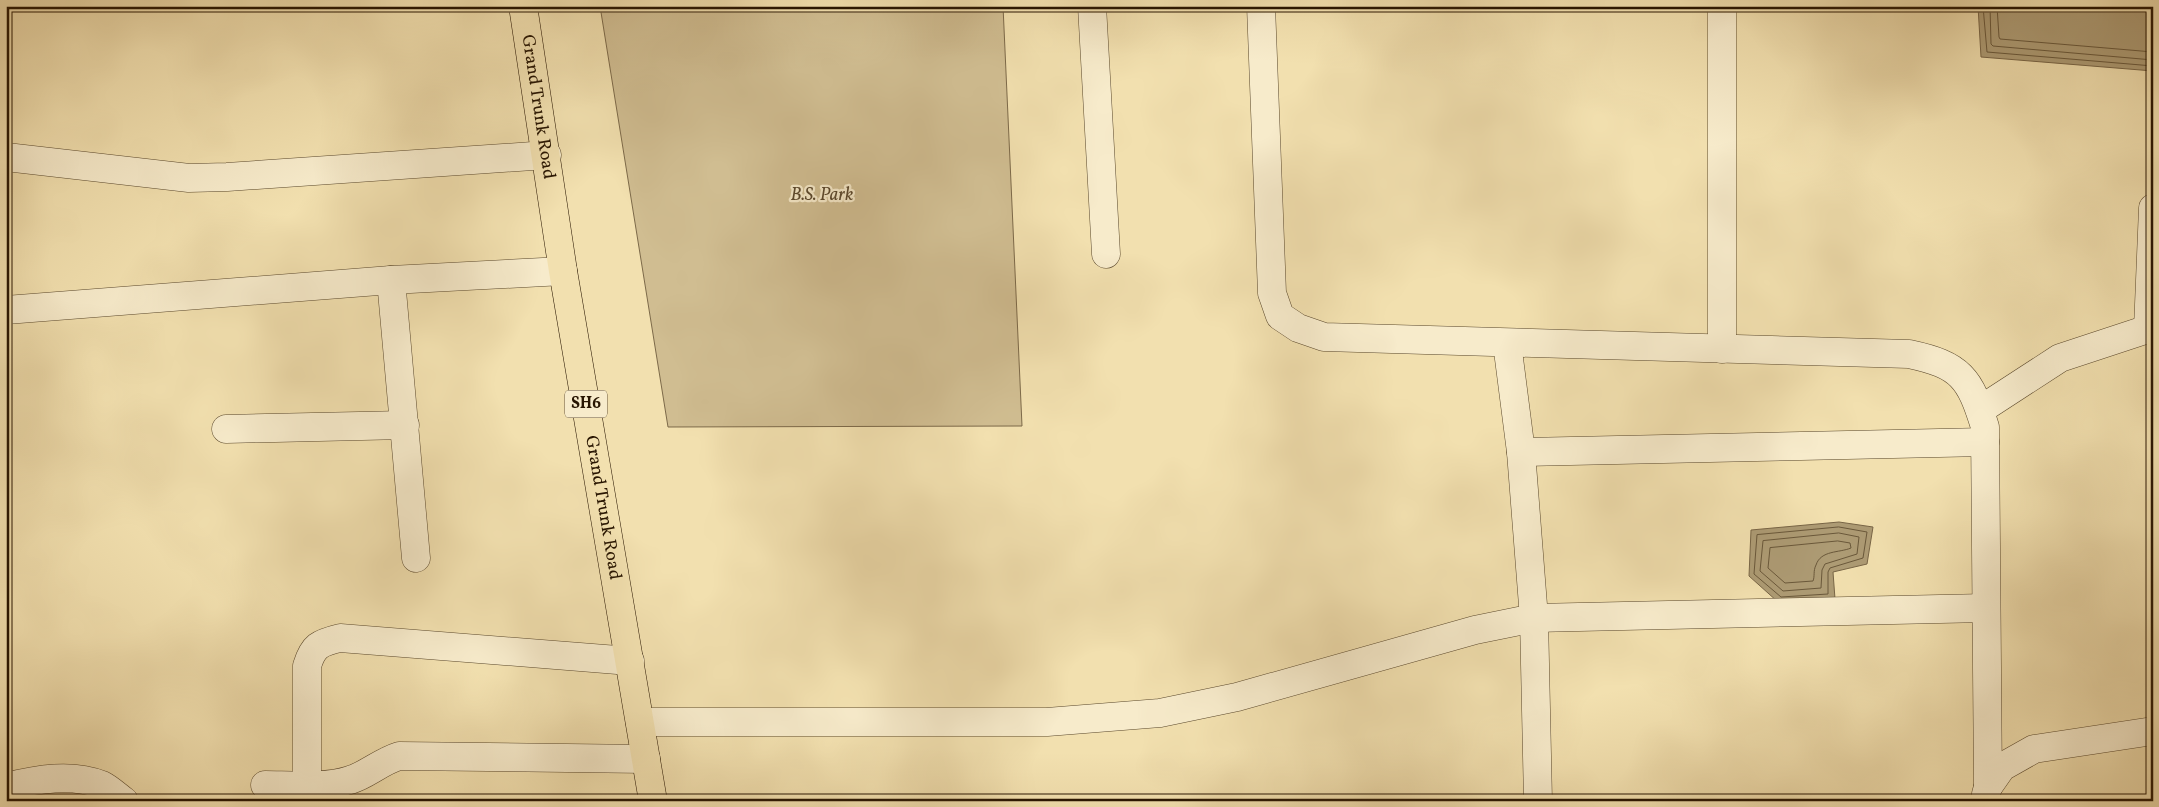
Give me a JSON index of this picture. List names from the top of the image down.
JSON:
{
  "streets": {
    "main road": ["Grand Trunk Road", "SH6"]
  },
  "parks": ["B.S. Park"]
}
